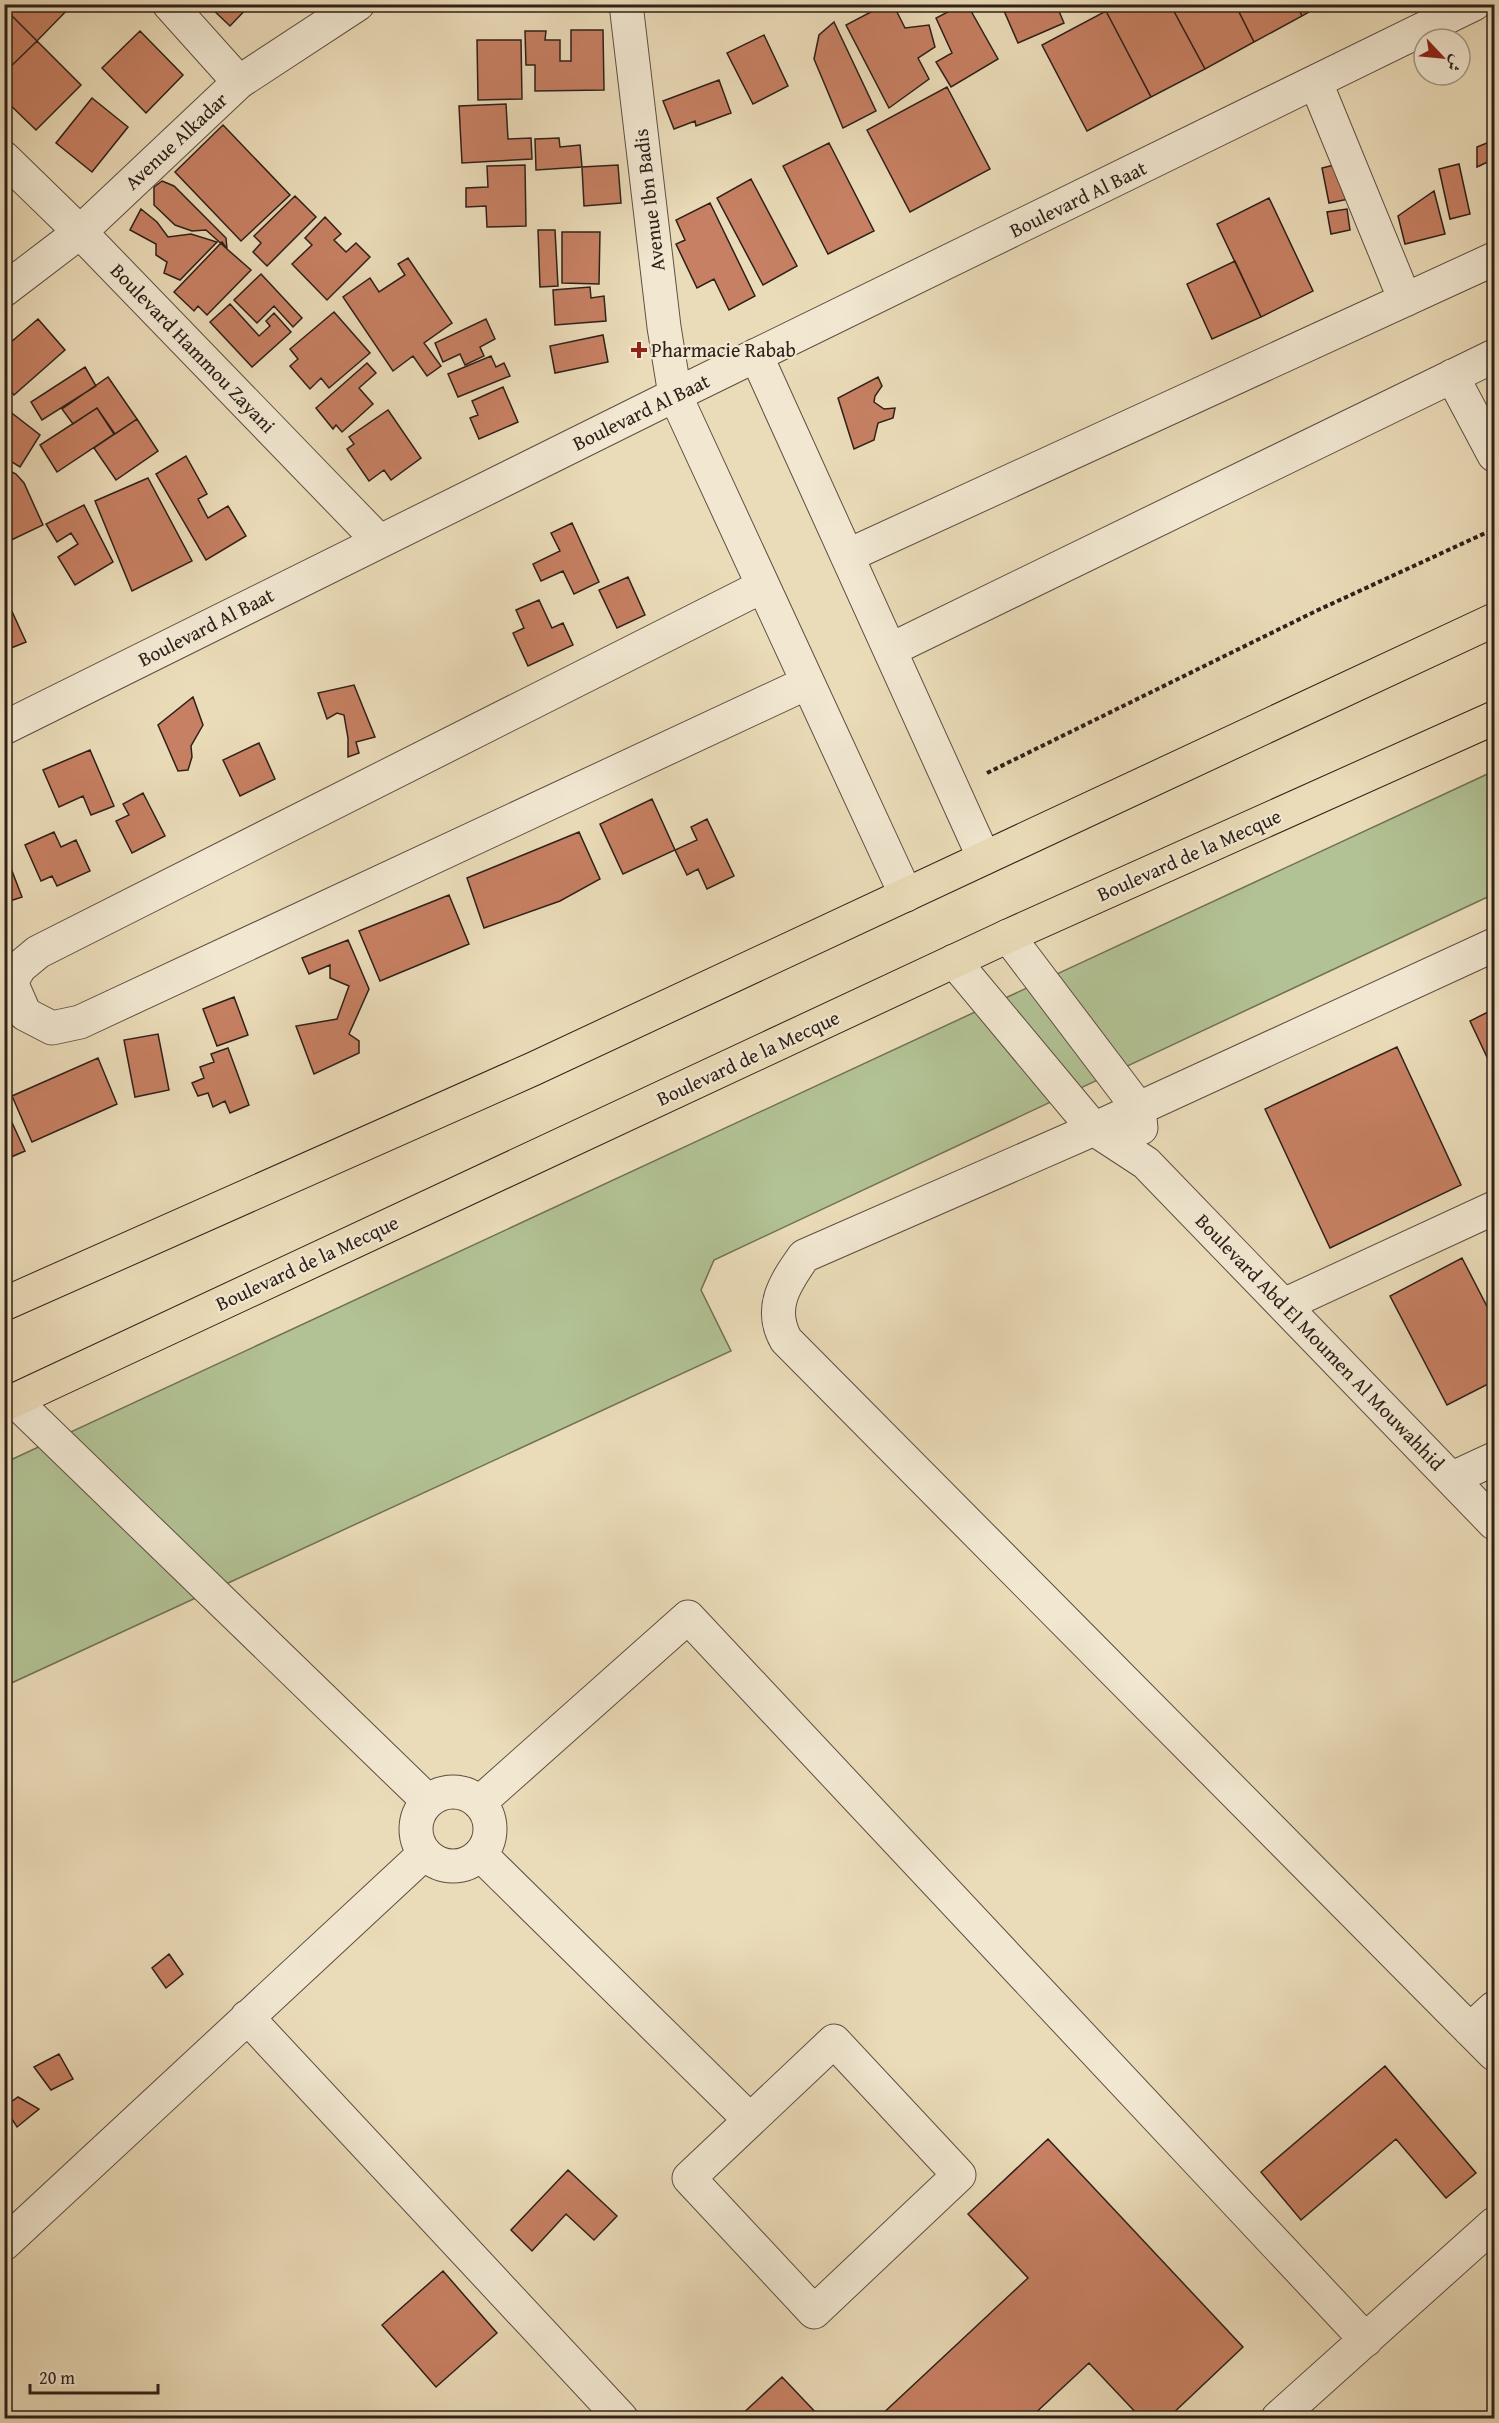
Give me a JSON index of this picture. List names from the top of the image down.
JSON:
{
  "streets": {
    "main road": ["Boulevard de la Mecque"],
    "street": [
      "Avenue Alkadar",
      "Boulevard Al Baat",
      "Avenue Ibn Badis",
      "Boulevard Hammou Zayani",
      "Boulevard Abd El Moumen Al Mouwahhid"
    ]
  },
  "crossings": [
    ["Avenue Alkadar", "Boulevard Hammou Zayani"],
    ["Boulevard Al Baat", "Avenue Ibn Badis"],
    ["Boulevard Al Baat", "Boulevard Hammou Zayani"],
    ["Boulevard de la Mecque", "Boulevard Abd El Moumen Al Mouwahhid"]
  ],
  "places": {
    "health": ["Pharmacie Rabab"]
  },
  "scale_bar": "20 m",
  "north": "bottom right"
}
